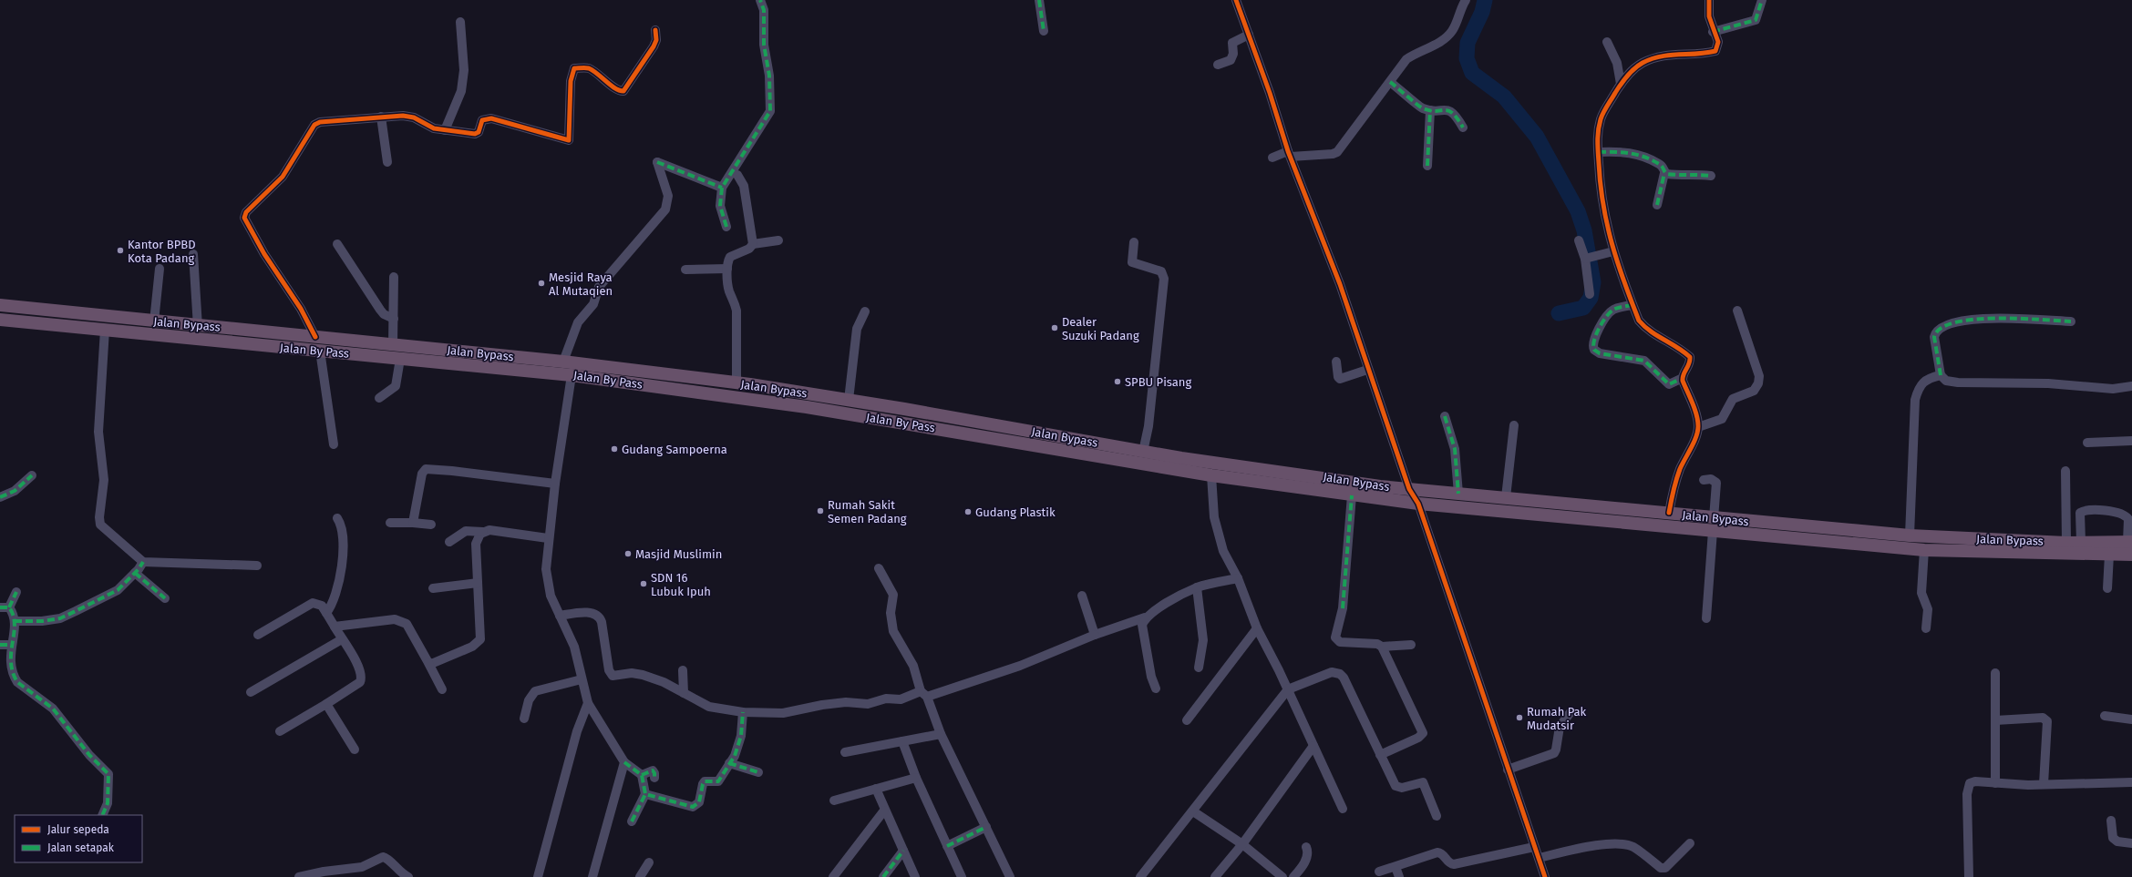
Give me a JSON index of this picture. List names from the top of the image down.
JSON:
{
  "streets": {
    "highway": ["Jalan Bypass", "Jalan By Pass"]
  },
  "crossings": [
    ["Jalan Bypass", "Jalan By Pass"]
  ],
  "places": [
    "Kantor BPBD Kota Padang",
    "Mesjid Raya Al Mutaqien",
    "Dealer Suzuki Padang",
    "SPBU Pisang",
    "Gudang Sampoerna",
    "Rumah Sakit Semen Padang",
    "Gudang Plastik",
    "Masjid Muslimin",
    "SDN 16 Lubuk Ipuh",
    "Rumah Pak Mudatsir"
  ],
  "legend": ["Jalur sepeda", "Jalan setapak"]
}
